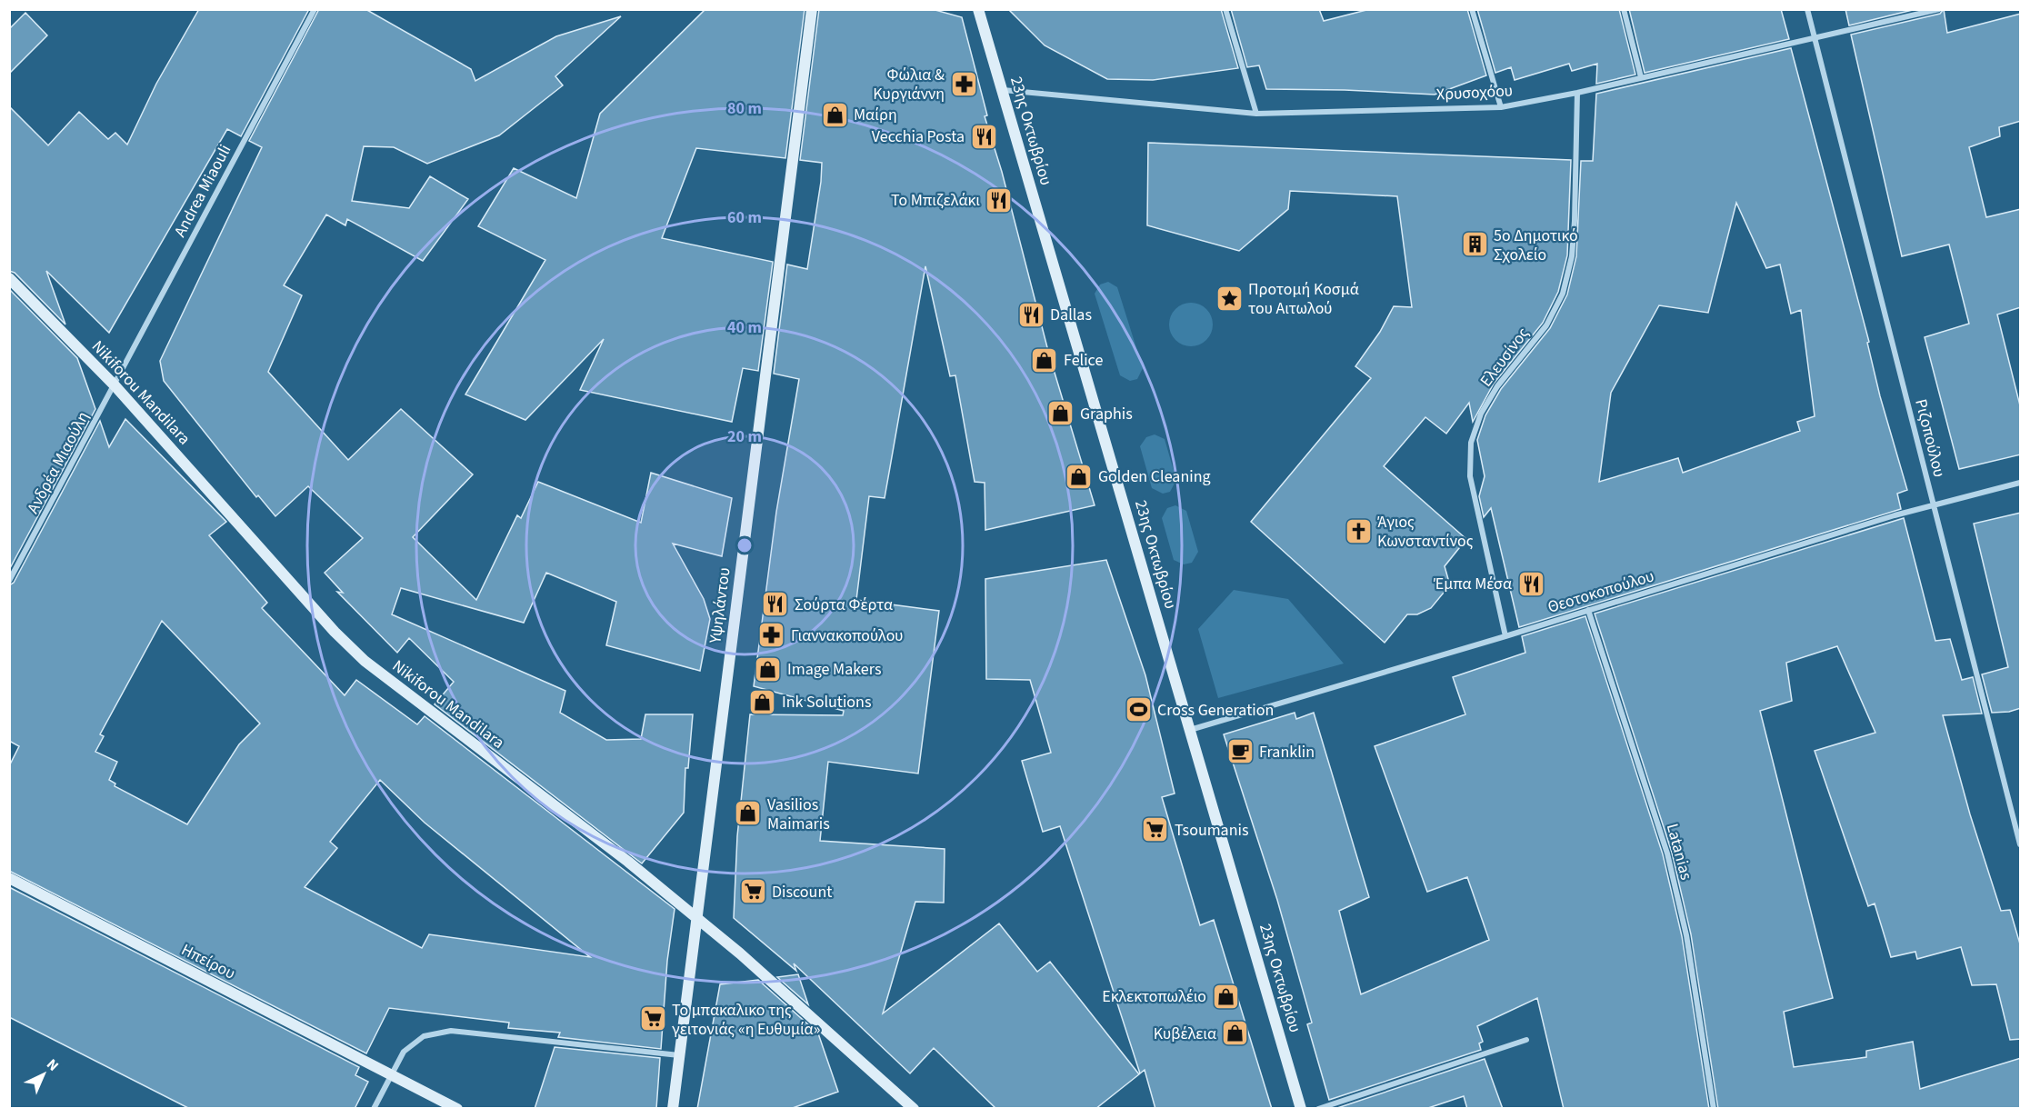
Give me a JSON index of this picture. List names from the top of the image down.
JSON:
{
  "streets": {
    "main road": [
      "23ης Οκτωβρίου",
      "Nikiforou Mandilara",
      "Υψηλάντου",
      "Ηπείρου"
    ],
    "street": [
      "Χρυσοχόου",
      "Andrea Miaouli",
      "Ελευσίνος",
      "Ριζοπούλου",
      "Ανδρέα Μιαούλη",
      "Θεοτοκοπούλου",
      "Latanias"
    ]
  },
  "crossings": [
    ["Χρυσοχόου", "23ης Οκτωβρίου"],
    ["Χρυσοχόου", "Ελευσίνος"],
    ["Χρυσοχόου", "Ριζοπούλου"],
    ["23ης Οκτωβρίου", "Θεοτοκοπούλου"],
    ["Andrea Miaouli", "Nikiforou Mandilara"],
    ["Andrea Miaouli", "Ανδρέα Μιαούλη"],
    ["Ελευσίνος", "Θεοτοκοπούλου"],
    ["Nikiforou Mandilara", "Ανδρέα Μιαούλη"],
    ["Nikiforou Mandilara", "Υψηλάντου"],
    ["Ριζοπούλου", "Θεοτοκοπούλου"],
    ["Θεοτοκοπούλου", "Latanias"]
  ],
  "places": {
    "pharmacy": ["Φώλια & Κυργιάννη", "Γιαννακοπούλου"],
    "shop": [
      "Μαίρη",
      "Felice",
      "Graphis",
      "Golden Cleaning",
      "Image Makers",
      "Ink Solutions",
      "Vasilios Maimaris",
      "Εκλεκτοπωλέιο",
      "Κυβέλεια"
    ],
    "restaurant": [
      "Vecchia Posta",
      "Το Μπιζελάκι",
      "Dallas",
      "Έμπα Μέσα",
      "Σούρτα Φέρτα"
    ],
    "building": ["5ο Δημοτικό Σχολείο"],
    "place": ["Προτομή Κοσμά του Αιτωλού"],
    "church": ["Άγιος Κωνσταντίνος"],
    "sports": ["Cross Generation"],
    "cafe": ["Franklin"],
    "supermarket": ["Tsoumanis", "Discount", "Το μπακαλικο της γειτονιάς «η Ευθυμία»"]
  },
  "north": "top right",
  "rings": [
    "80 m",
    "60 m",
    "40 m",
    "20 m"
  ]
}
